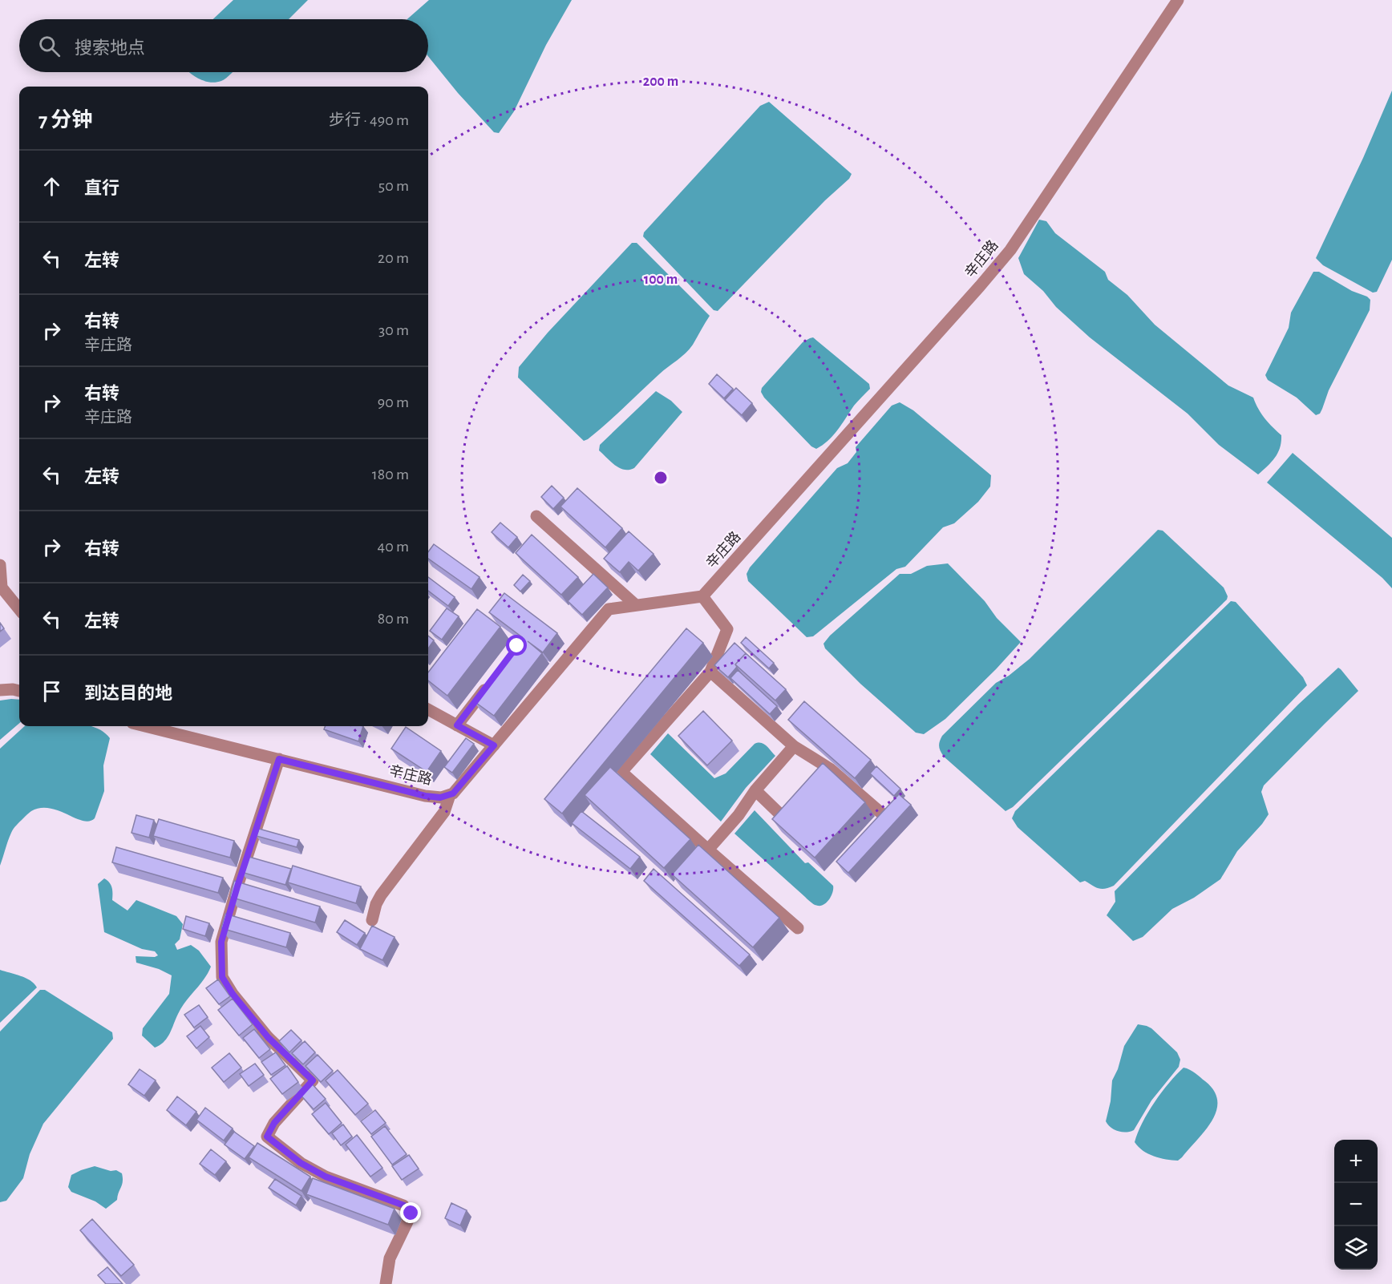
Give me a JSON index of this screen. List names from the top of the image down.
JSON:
{
  "streets": {
    "street": ["辛庄路"]
  },
  "page": {
    "search": "搜索地点",
    "heading": ["7 分钟", "步行 · 490 m"],
    "list": [
      ["直行", "50 m"],
      ["左转", "20 m"],
      ["右转", "辛庄路", "30 m"],
      ["右转", "辛庄路", "90 m"],
      ["左转", "180 m"],
      ["右转", "40 m"],
      ["左转", "80 m"],
      "到达目的地"
    ],
    "map_buttons": ["+", "−"]
  },
  "rings": ["200 m", "100 m"]
}
